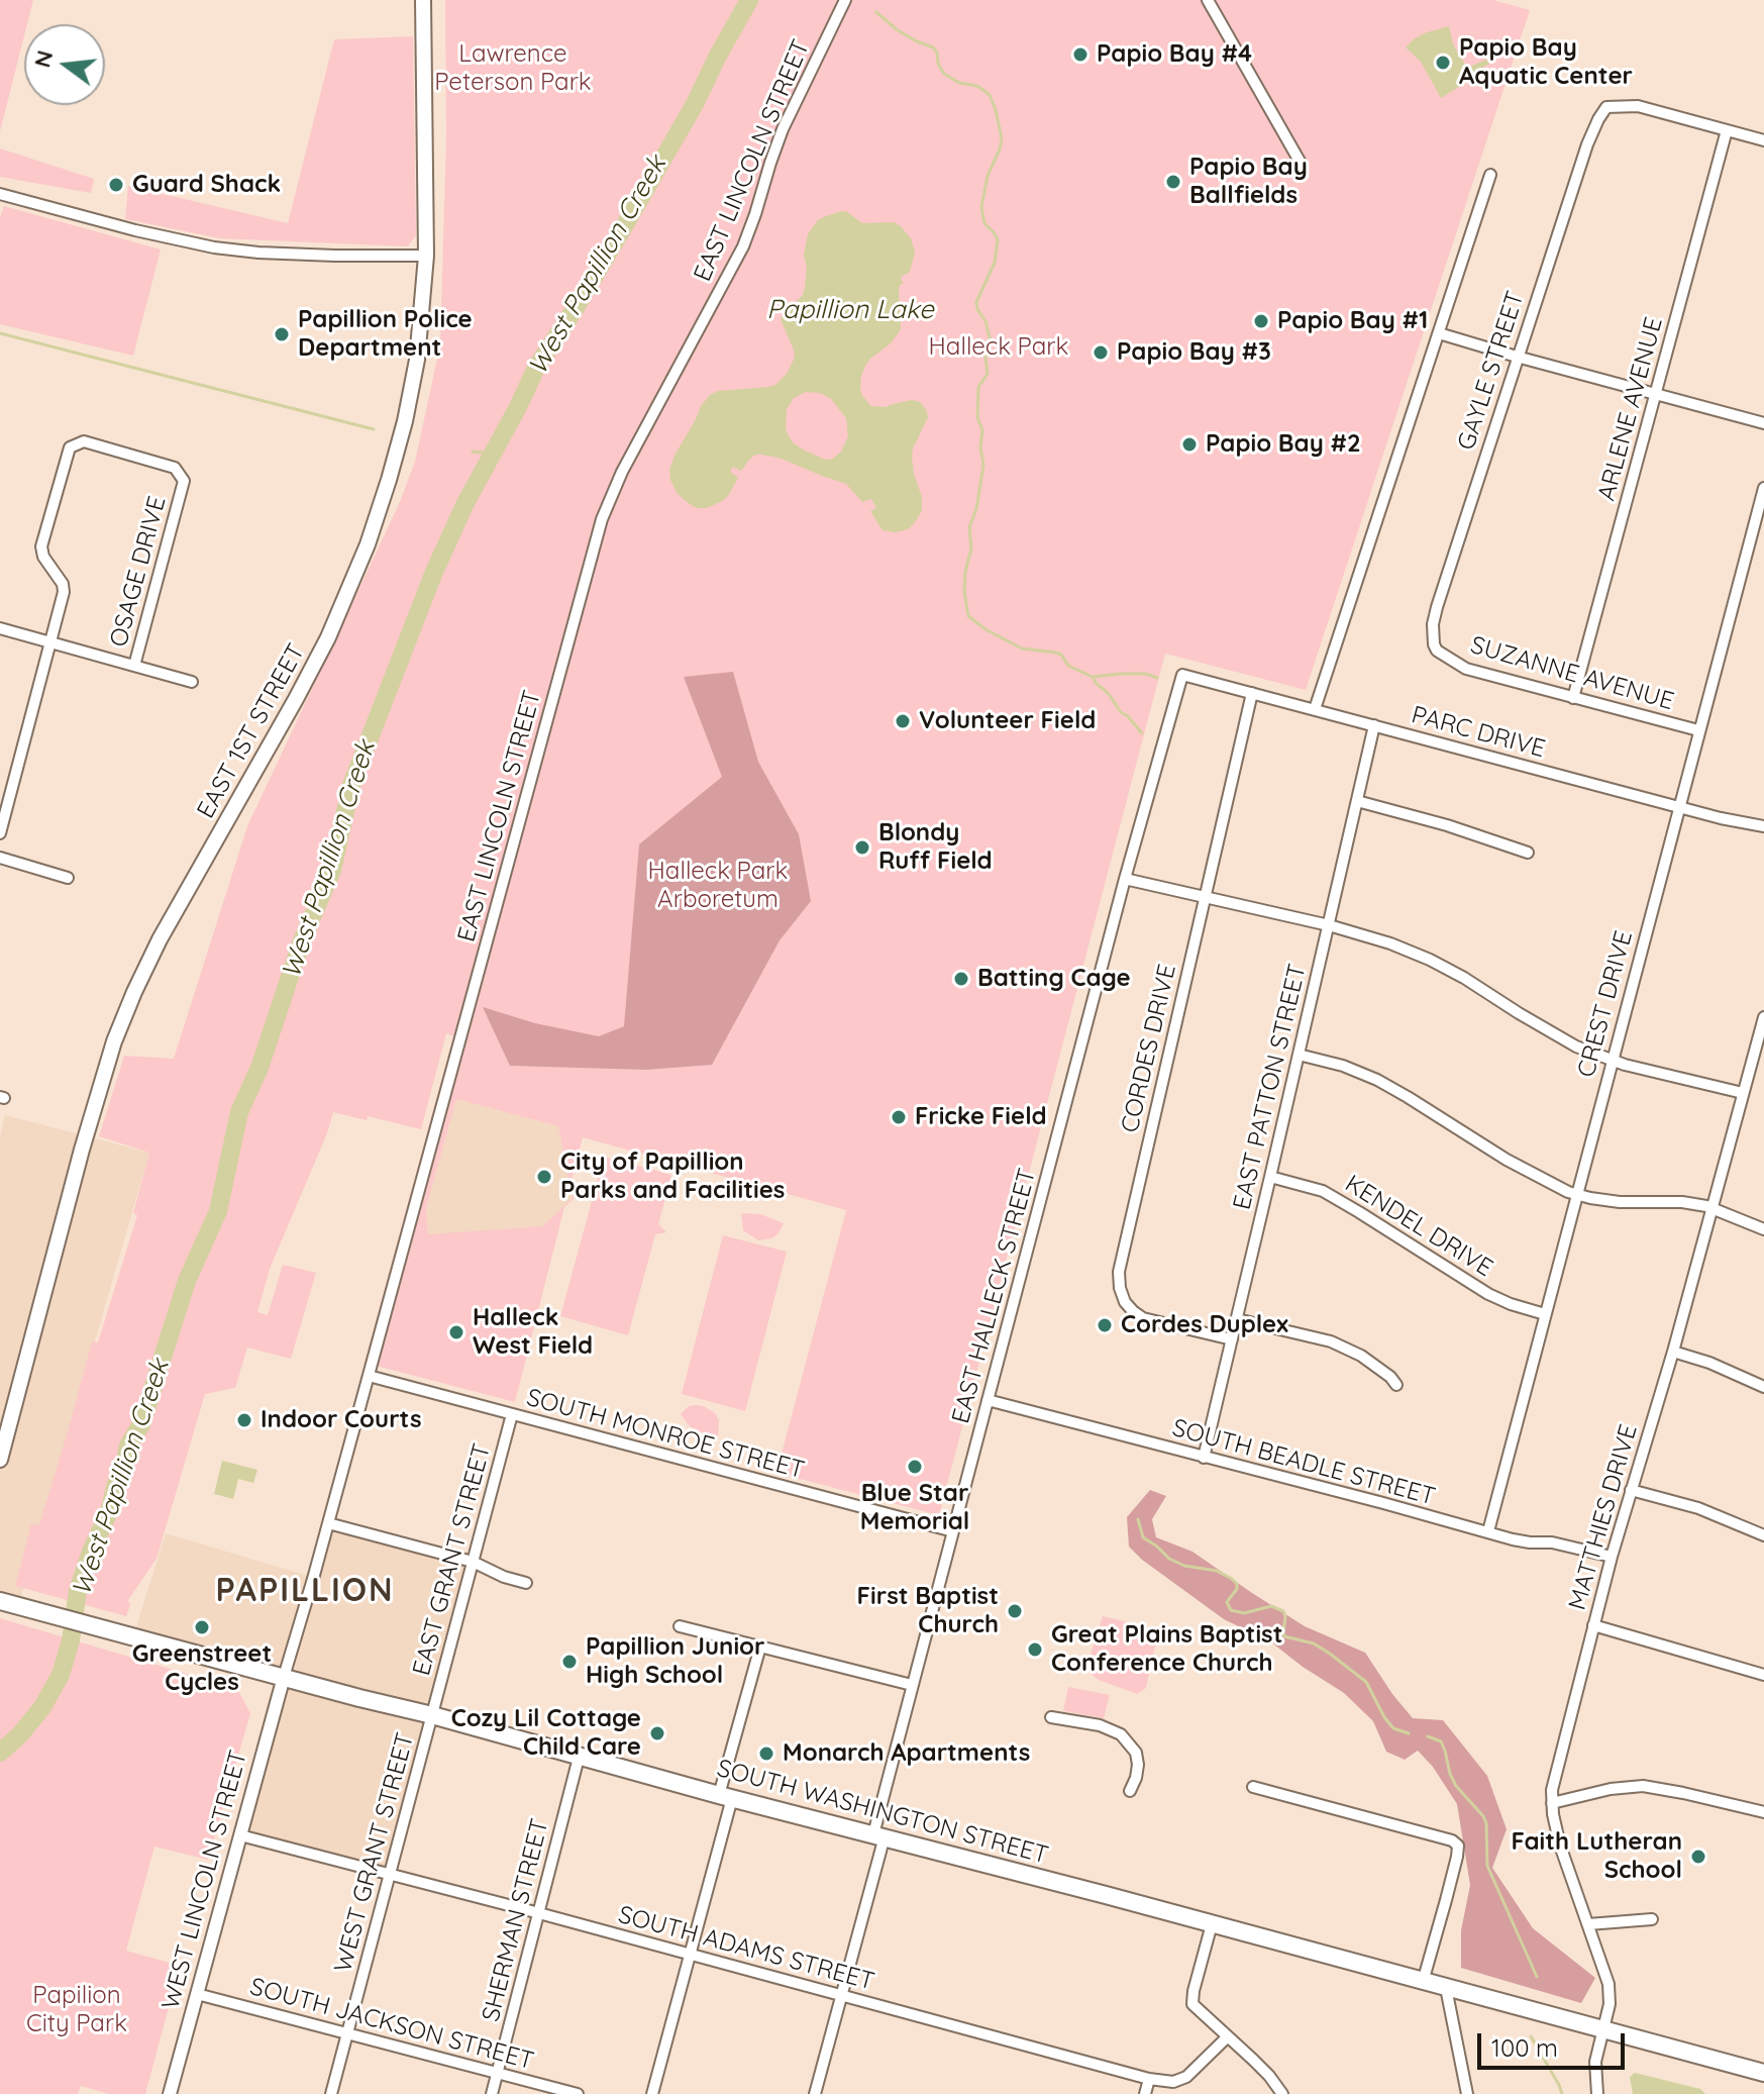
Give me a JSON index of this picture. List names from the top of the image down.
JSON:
{
  "streets": {
    "main road": ["EAST 1ST STREET", "SOUTH WASHINGTON STREET"],
    "street": [
      "EAST LINCOLN STREET",
      "GAYLE STREET",
      "ARLENE AVENUE",
      "OSAGE DRIVE",
      "SUZANNE AVENUE",
      "PARC DRIVE",
      "CREST DRIVE",
      "CORDES DRIVE",
      "EAST PATTON STREET",
      "KENDEL DRIVE",
      "EAST HALLECK STREET",
      "SOUTH MONROE STREET",
      "SOUTH BEADLE STREET",
      "MATTHIES DRIVE",
      "EAST GRANT STREET",
      "WEST GRANT STREET",
      "WEST LINCOLN STREET",
      "SHERMAN STREET",
      "SOUTH ADAMS STREET",
      "SOUTH JACKSON STREET"
    ]
  },
  "crossings": [
    ["EAST LINCOLN STREET", "SOUTH MONROE STREET"],
    ["EAST LINCOLN STREET", "SOUTH WASHINGTON STREET"],
    ["EAST LINCOLN STREET", "WEST LINCOLN STREET"],
    ["GAYLE STREET", "ARLENE AVENUE"],
    ["GAYLE STREET", "SUZANNE AVENUE"],
    ["ARLENE AVENUE", "SUZANNE AVENUE"],
    ["SUZANNE AVENUE", "CREST DRIVE"],
    ["PARC DRIVE", "CREST DRIVE"],
    ["PARC DRIVE", "CORDES DRIVE"],
    ["PARC DRIVE", "EAST PATTON STREET"],
    ["PARC DRIVE", "EAST HALLECK STREET"],
    ["CREST DRIVE", "KENDEL DRIVE"],
    ["CREST DRIVE", "SOUTH BEADLE STREET"],
    ["CORDES DRIVE", "EAST PATTON STREET"],
    ["EAST PATTON STREET", "KENDEL DRIVE"],
    ["EAST PATTON STREET", "SOUTH BEADLE STREET"],
    ["EAST HALLECK STREET", "SOUTH MONROE STREET"],
    ["EAST HALLECK STREET", "SOUTH BEADLE STREET"],
    ["EAST HALLECK STREET", "SOUTH WASHINGTON STREET"],
    ["EAST HALLECK STREET", "SOUTH ADAMS STREET"],
    ["SOUTH MONROE STREET", "EAST GRANT STREET"],
    ["SOUTH BEADLE STREET", "MATTHIES DRIVE"],
    ["MATTHIES DRIVE", "SOUTH WASHINGTON STREET"],
    ["EAST GRANT STREET", "SOUTH WASHINGTON STREET"],
    ["EAST GRANT STREET", "WEST GRANT STREET"],
    ["SOUTH WASHINGTON STREET", "WEST GRANT STREET"],
    ["SOUTH WASHINGTON STREET", "WEST LINCOLN STREET"],
    ["SOUTH WASHINGTON STREET", "SHERMAN STREET"],
    ["WEST GRANT STREET", "SOUTH ADAMS STREET"],
    ["WEST GRANT STREET", "SOUTH JACKSON STREET"],
    ["WEST LINCOLN STREET", "SOUTH ADAMS STREET"],
    ["WEST LINCOLN STREET", "SOUTH JACKSON STREET"],
    ["SHERMAN STREET", "SOUTH ADAMS STREET"],
    ["SHERMAN STREET", "SOUTH JACKSON STREET"]
  ],
  "districts": ["PAPILLION"],
  "water": ["West Papillion Creek", "Papillion Lake"],
  "parks": [
    "Lawrence Peterson Park",
    "Halleck Park",
    "Halleck Park Arboretum",
    "Papilion City Park"
  ],
  "places": [
    "Papio Bay #4",
    "Papio Bay Aquatic Center",
    "Papio Bay Ballfields",
    "Guard Shack",
    "Papio Bay #1",
    "Papillion Police Department",
    "Papio Bay #3",
    "Papio Bay #2",
    "Volunteer Field",
    "Blondy Ruff Field",
    "Batting Cage",
    "Fricke Field",
    "City of Papillion Parks and Facilities",
    "Cordes Duplex",
    "Halleck West Field",
    "Indoor Courts",
    "Blue Star Memorial",
    "First Baptist Church",
    "Greenstreet Cycles",
    "Great Plains Baptist Conference Church",
    "Papillion Junior High School",
    "Cozy Lil Cottage Child Care",
    "Monarch Apartments",
    "Faith Lutheran School"
  ],
  "scale_bar": "100 m",
  "north": "left"
}
